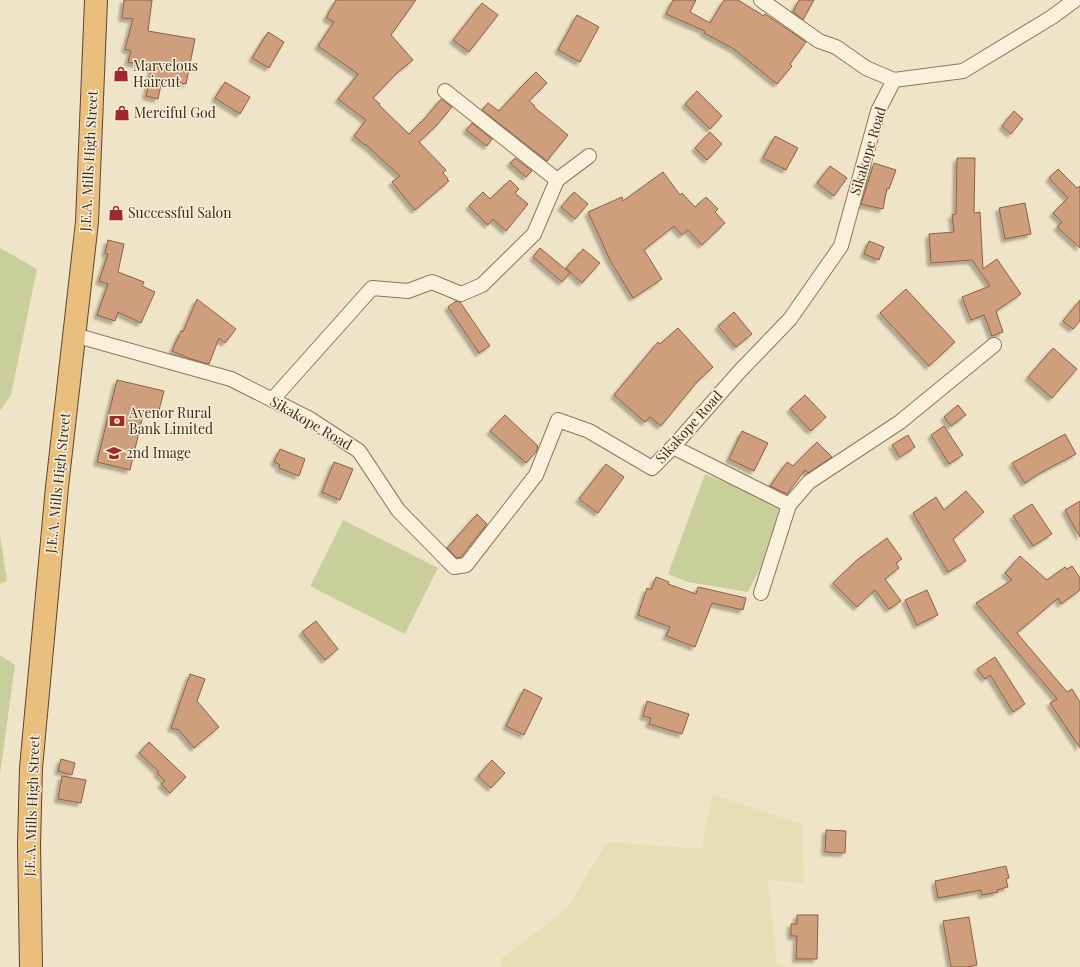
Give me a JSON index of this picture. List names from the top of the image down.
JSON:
{
  "streets": {
    "highway": ["J.E.A. Mills High Street"],
    "street": ["Sikakope Road"]
  },
  "crossings": [
    ["Sikakope Road", "J.E.A. Mills High Street"]
  ],
  "places": {
    "shop": ["Marvelous Haircut", "Merciful God", "Successful Salon"],
    "bank": ["Avenor Rural Bank Limited"],
    "school or university": ["2nd Image"]
  }
}
